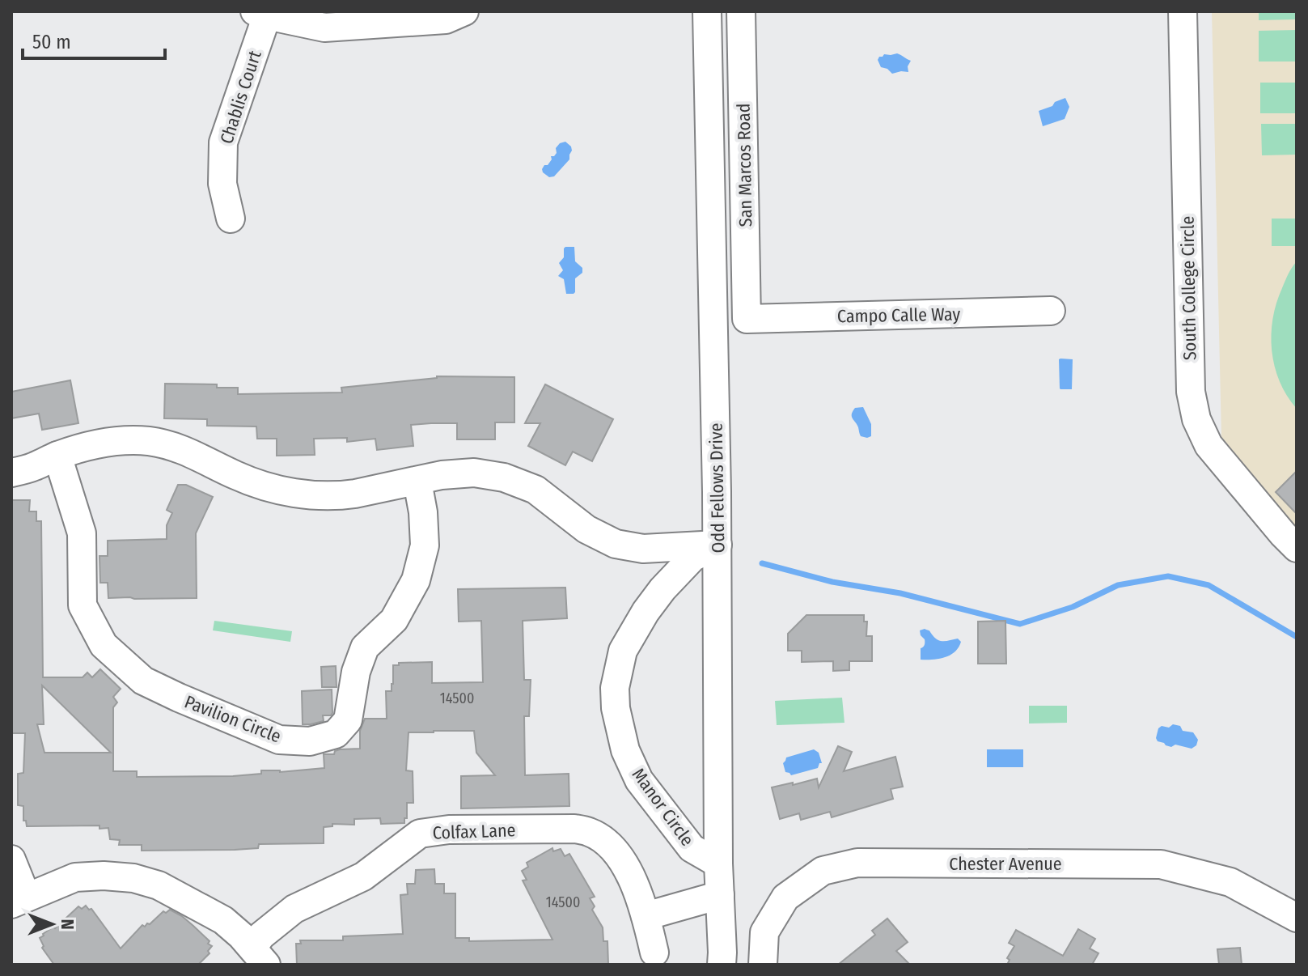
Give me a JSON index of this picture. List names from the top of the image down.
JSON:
{
  "streets": {
    "street": [
      "Chablis Court",
      "San Marcos Road",
      "South College Circle",
      "Campo Calle Way",
      "Odd Fellows Drive",
      "Pavilion Circle",
      "Manor Circle",
      "Colfax Lane",
      "Chester Avenue"
    ]
  },
  "crossings": [
    ["San Marcos Road", "Campo Calle Way"],
    ["Odd Fellows Drive", "Manor Circle"]
  ],
  "house_numbers": ["14500", "14500"],
  "scale_bar": "50 m",
  "north": "right"
}
